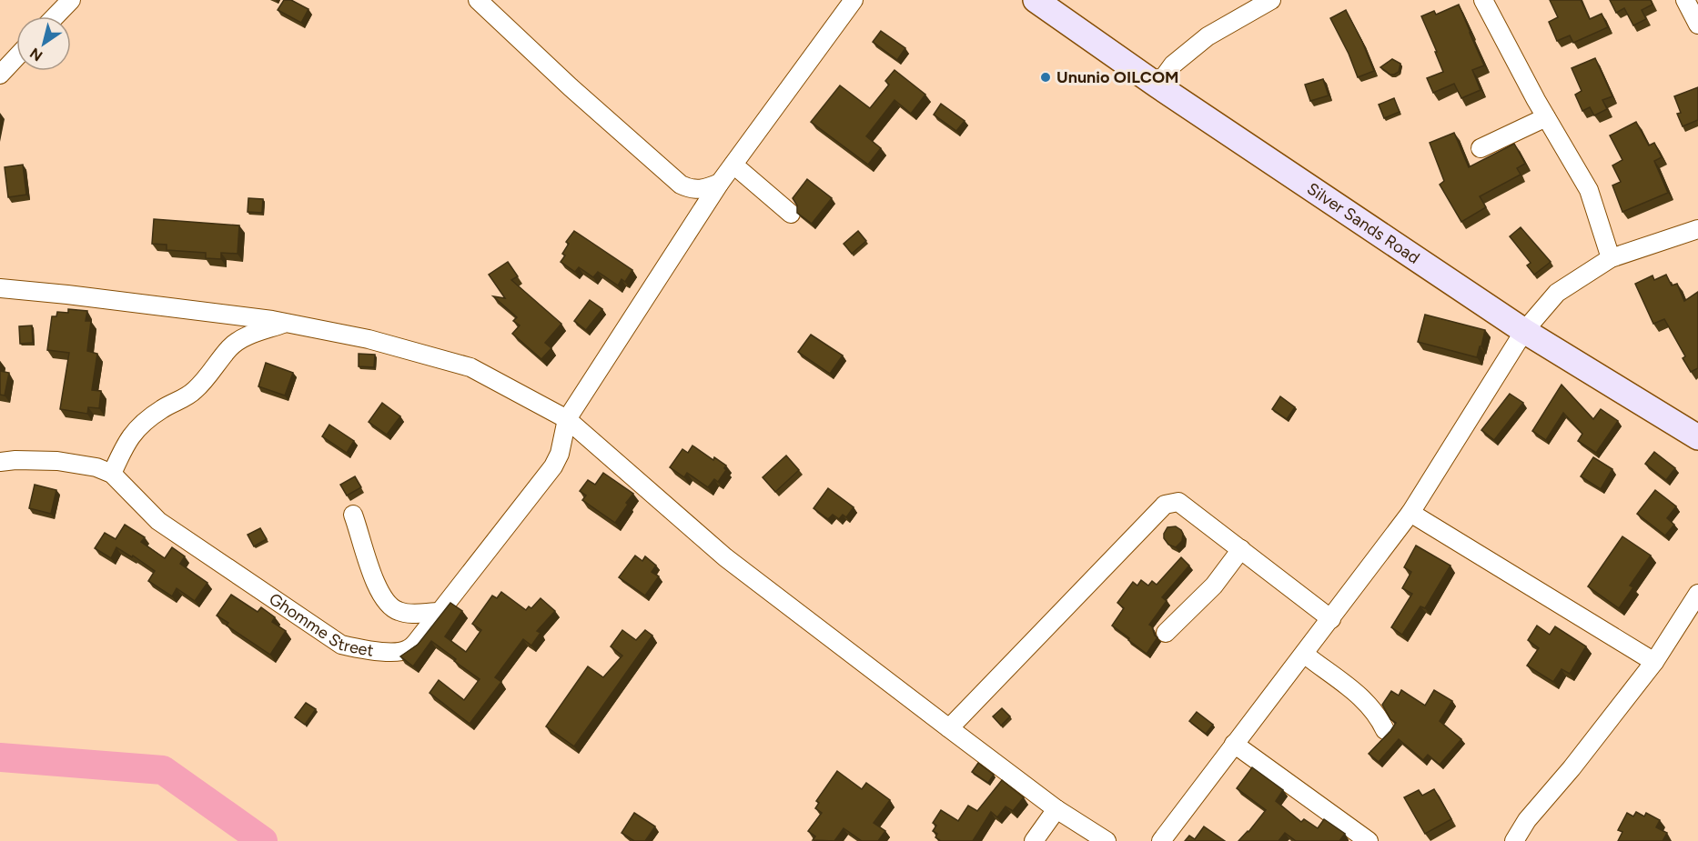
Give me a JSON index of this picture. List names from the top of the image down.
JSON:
{
  "streets": {
    "street": ["Silver Sands Road", "Ghomme Street"]
  },
  "places": ["Ununio OILCOM"],
  "north": "bottom left"
}
